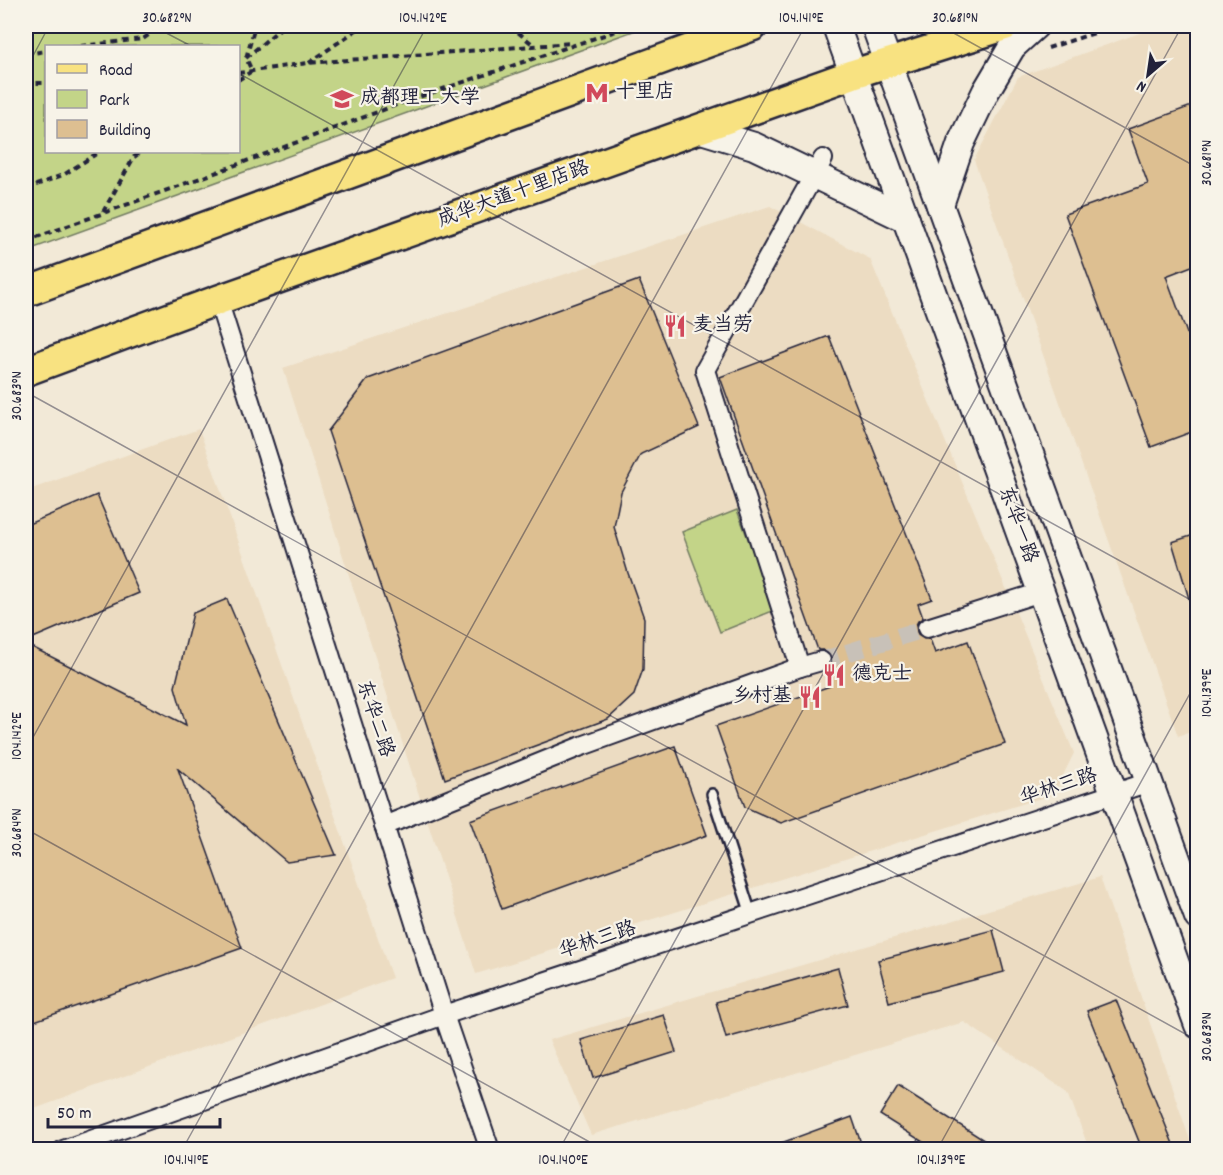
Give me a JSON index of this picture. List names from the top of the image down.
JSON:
{
  "streets": {
    "main road": ["成华大道十里店路"],
    "street": ["东华一路", "东华二路", "华林三路"]
  },
  "crossings": [
    ["成华大道十里店路", "东华一路"],
    ["成华大道十里店路", "东华二路"],
    ["东华一路", "华林三路"],
    ["东华二路", "华林三路"]
  ],
  "places": {
    "metro station": ["十里店"],
    "school or university": ["成都理工大学"],
    "restaurant": ["麦当劳", "德克士", "乡村基"]
  },
  "legend": ["Road", "Park", "Building"],
  "scale_bar": "50 m",
  "north": "bottom left",
  "coordinates": [
    "30.682°N",
    "104.142°E",
    "104.141°E",
    "30.681°N",
    "30.683°N",
    "104.139°E",
    "30.684°N",
    "104.140°E"
  ]
}
